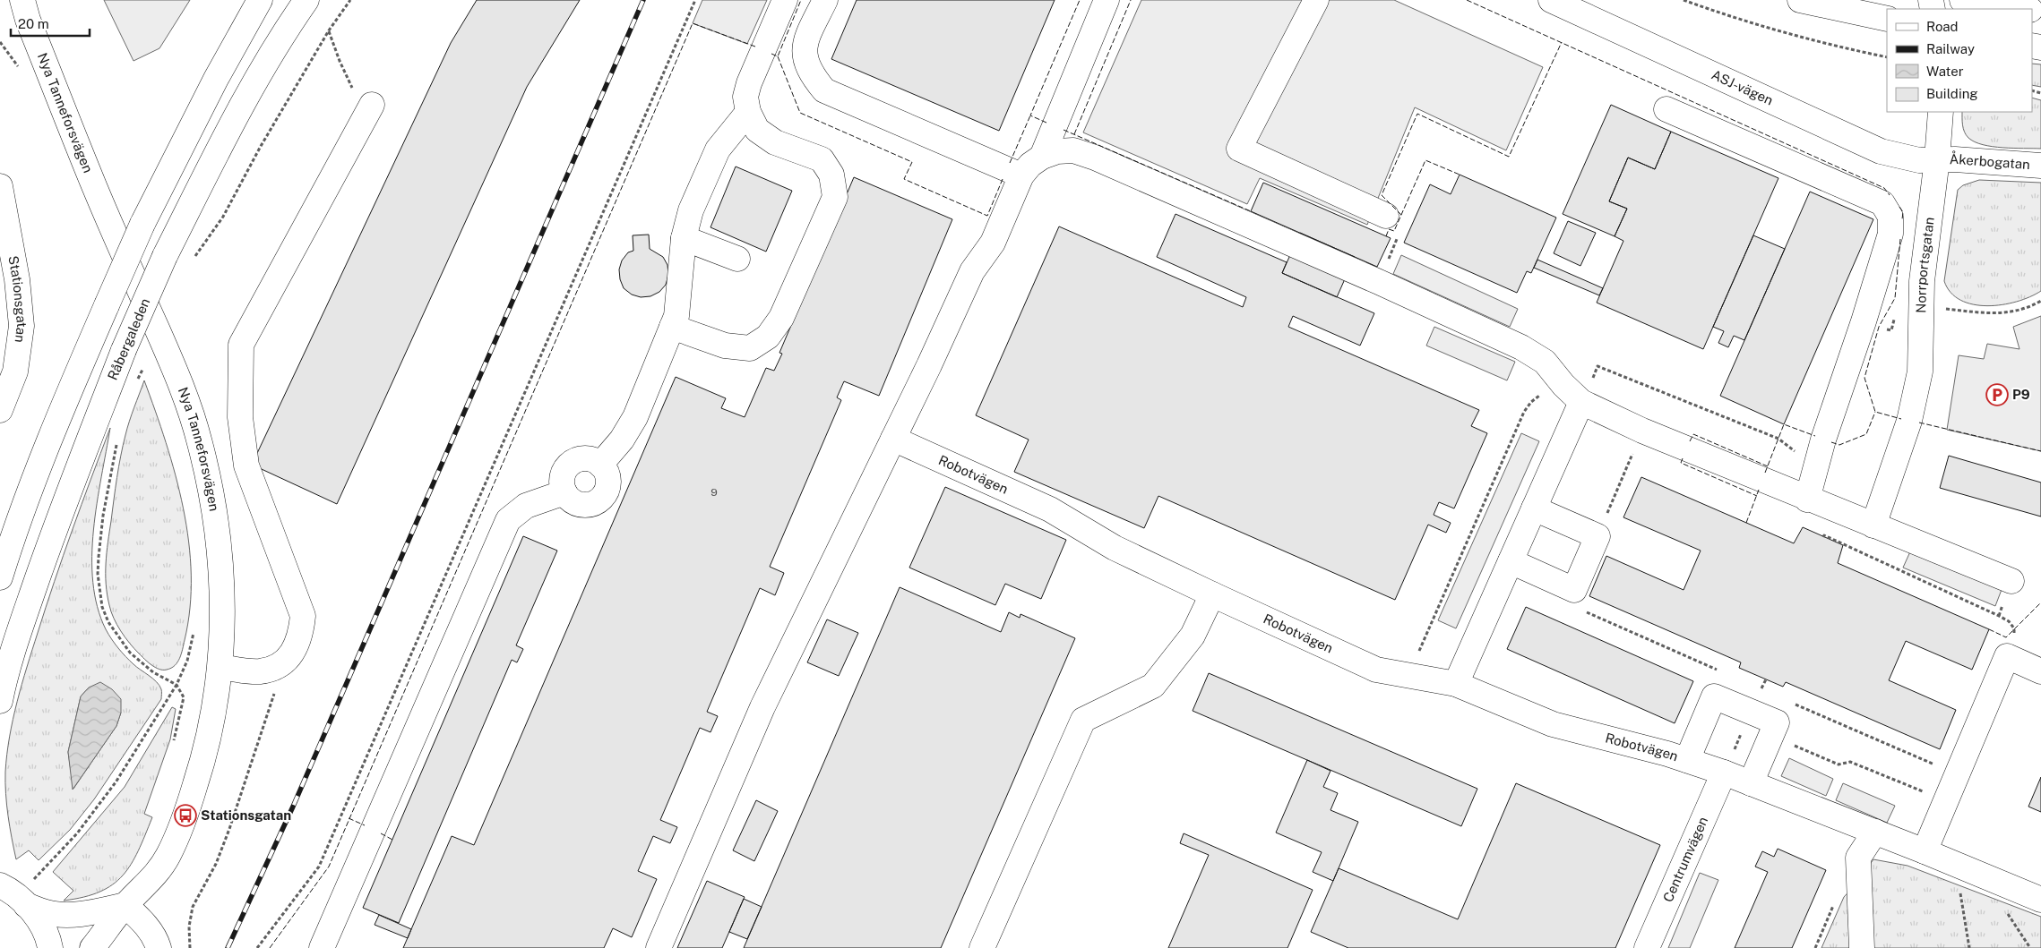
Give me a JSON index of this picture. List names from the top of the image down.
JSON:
{
  "streets": {
    "street": [
      "ASJ-vägen",
      "Nya Tanneforsvägen",
      "Åkerbogatan",
      "Norrportsgatan",
      "Stationsgatan",
      "Råbergaleden",
      "Robotvägen",
      "Centrumvägen"
    ]
  },
  "crossings": [
    ["ASJ-vägen", "Åkerbogatan"],
    ["ASJ-vägen", "Norrportsgatan"],
    ["Åkerbogatan", "Norrportsgatan"],
    ["Robotvägen", "Centrumvägen"]
  ],
  "places": {
    "parking": ["P9"],
    "bus stop": ["Stationsgatan"]
  },
  "house_numbers": ["9"],
  "legend": [
    "Road",
    "Railway",
    "Water",
    "Building"
  ],
  "scale_bar": "20 m"
}
